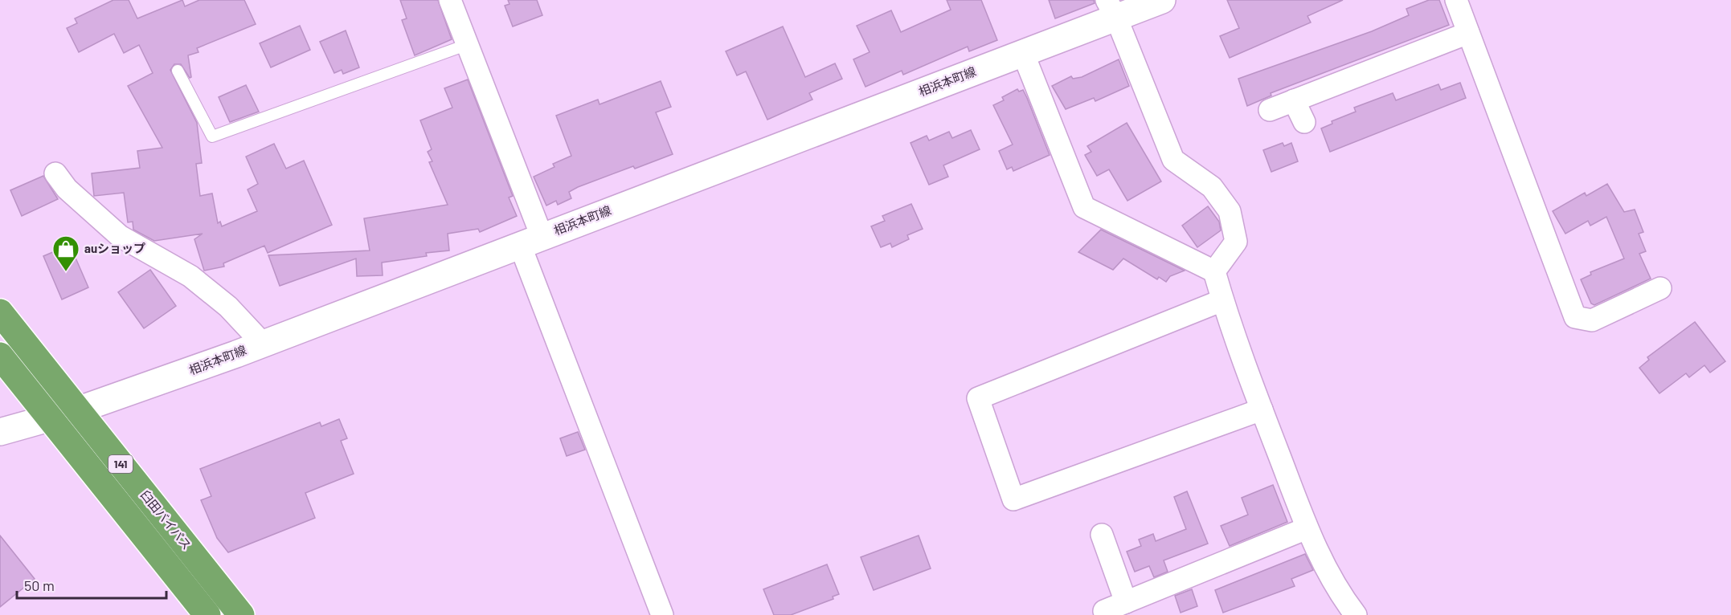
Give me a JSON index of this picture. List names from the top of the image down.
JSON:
{
  "streets": {
    "highway": ["141", "臼田バイパス"],
    "main road": ["相浜本町線"]
  },
  "crossings": [
    ["相浜本町線", "141"],
    ["相浜本町線", "臼田バイパス"]
  ],
  "places": {
    "shop": ["auショップ"]
  },
  "scale_bar": "50 m"
}
